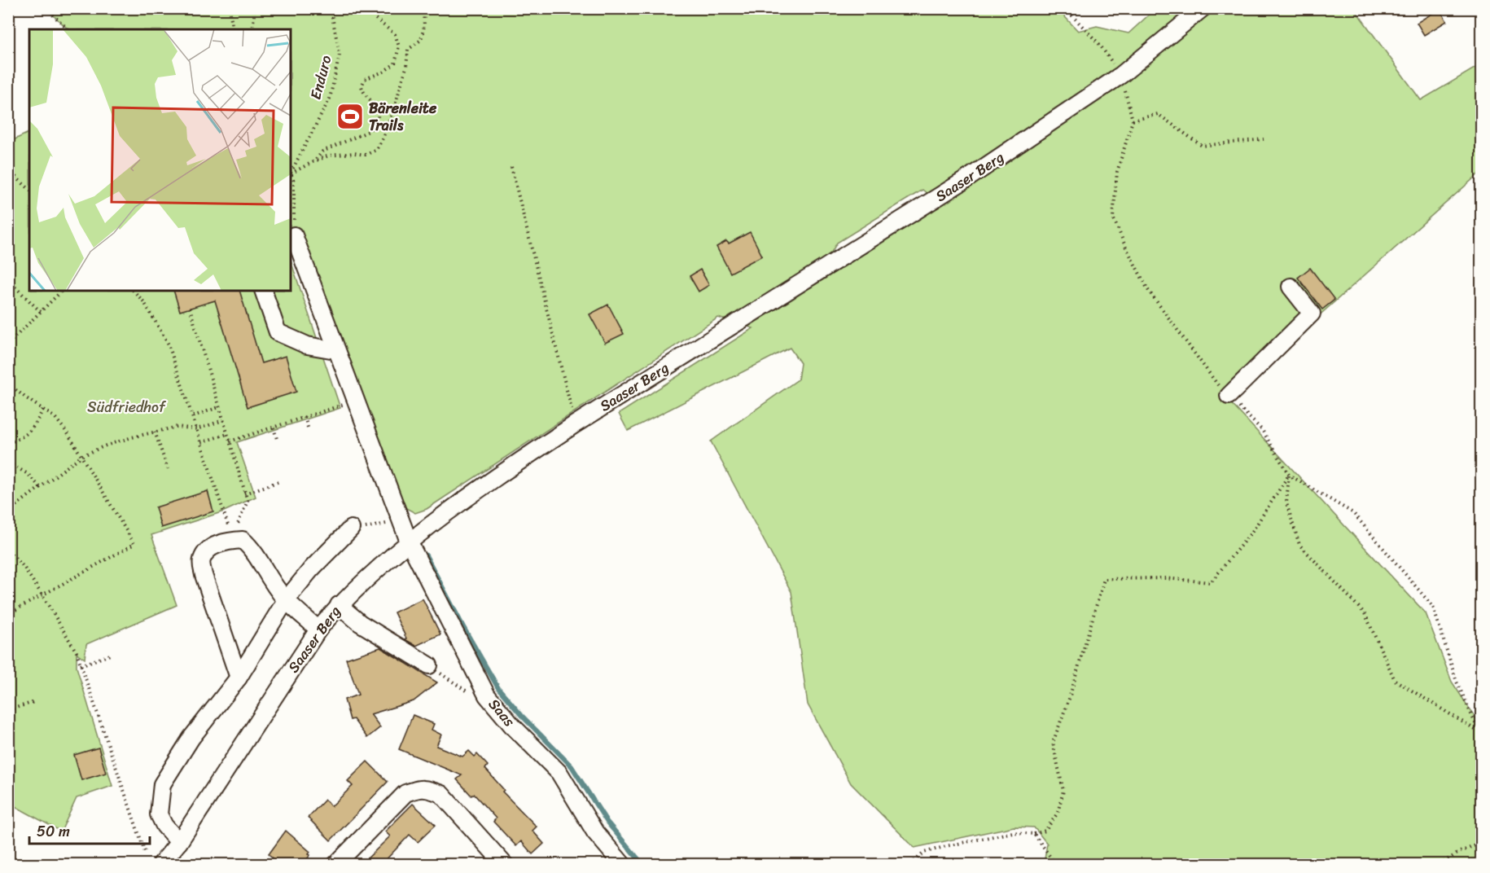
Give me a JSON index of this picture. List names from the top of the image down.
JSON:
{
  "streets": {
    "street": ["Saaser Berg", "Saas"],
    "path": ["Enduro"]
  },
  "crossings": [
    ["Saaser Berg", "Saas"]
  ],
  "parks": ["Südfriedhof"],
  "places": {
    "sports": ["Bärenleite Trails"]
  },
  "scale_bar": "50 m"
}
